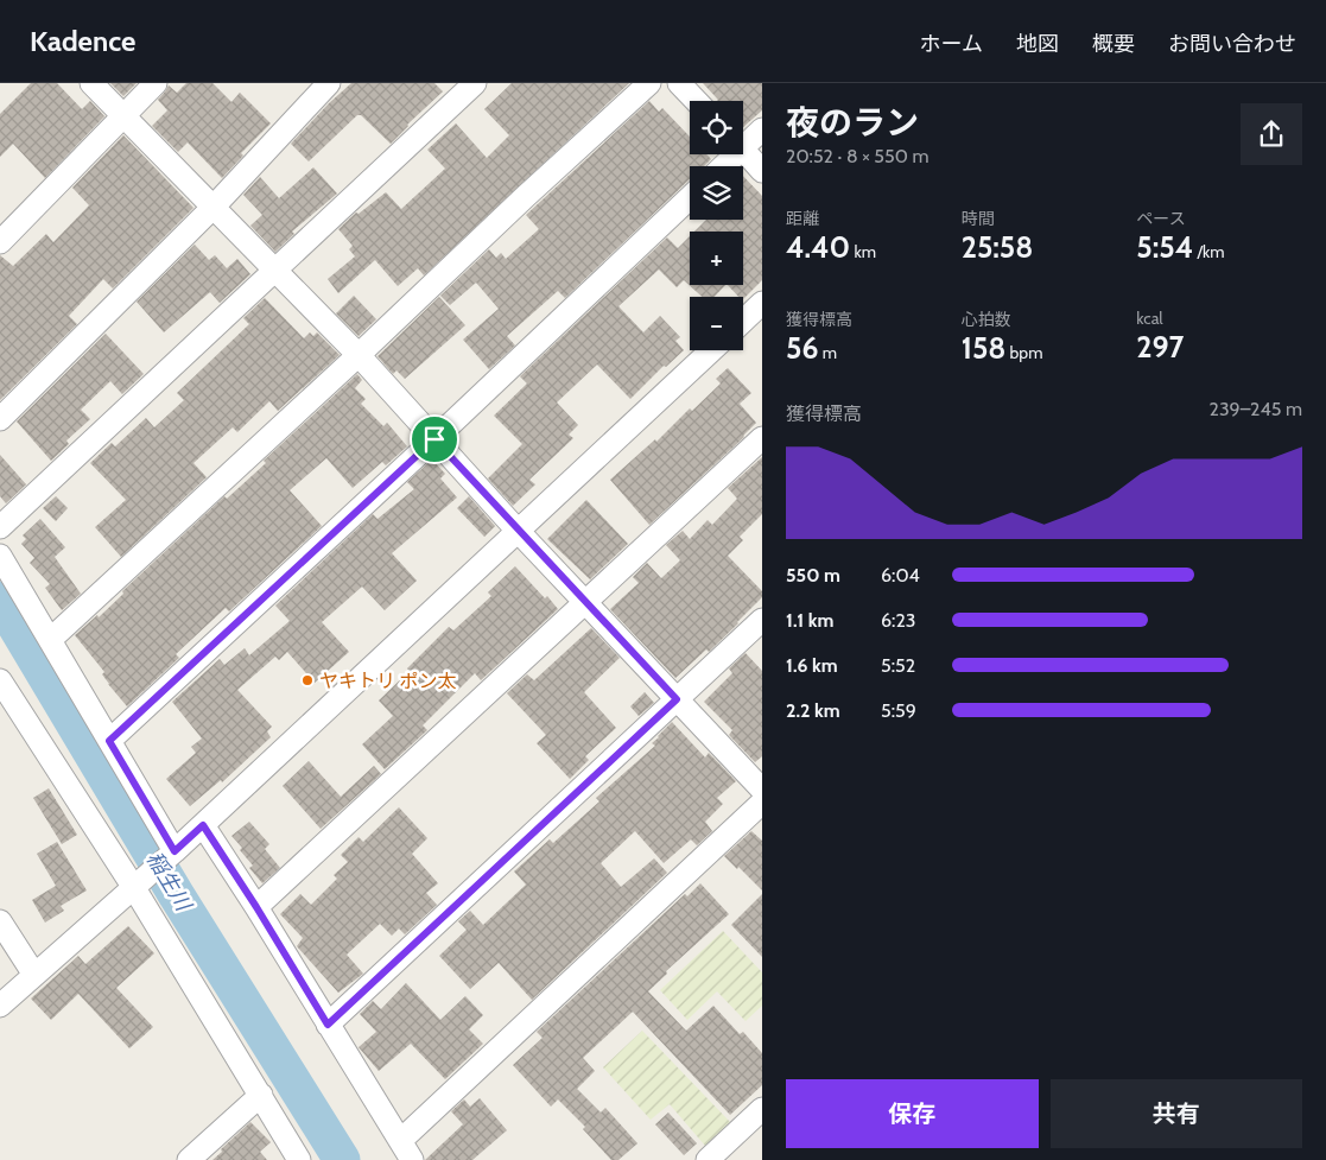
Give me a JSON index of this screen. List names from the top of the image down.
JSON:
{
  "water": ["稲生川"],
  "places": ["ヤキトリ ポン太"],
  "page": {
    "header": "Kadence",
    "nav": [
      "ホーム",
      "地図",
      "概要",
      "お問い合わせ"
    ],
    "heading": ["夜のラン", "20:52 · 8 × 550 m"],
    "map_buttons": ["+", "−"],
    "stats": [
      ["距離", "4.40 km"],
      ["時間", "25:58"],
      ["ペース", "5:54 /km"],
      ["獲得標高", "56 m"],
      ["心拍数", "158 bpm"],
      ["kcal", "297"]
    ],
    "chart": ["獲得標高", "239–245 m"],
    "list": [
      {
        "name": "550 m",
        "note": "6:04"
      },
      {
        "name": "1.1 km",
        "note": "6:23"
      },
      {
        "name": "1.6 km",
        "note": "5:52"
      },
      {
        "name": "2.2 km",
        "note": "5:59"
      }
    ],
    "buttons": ["保存", "共有"]
  }
}
